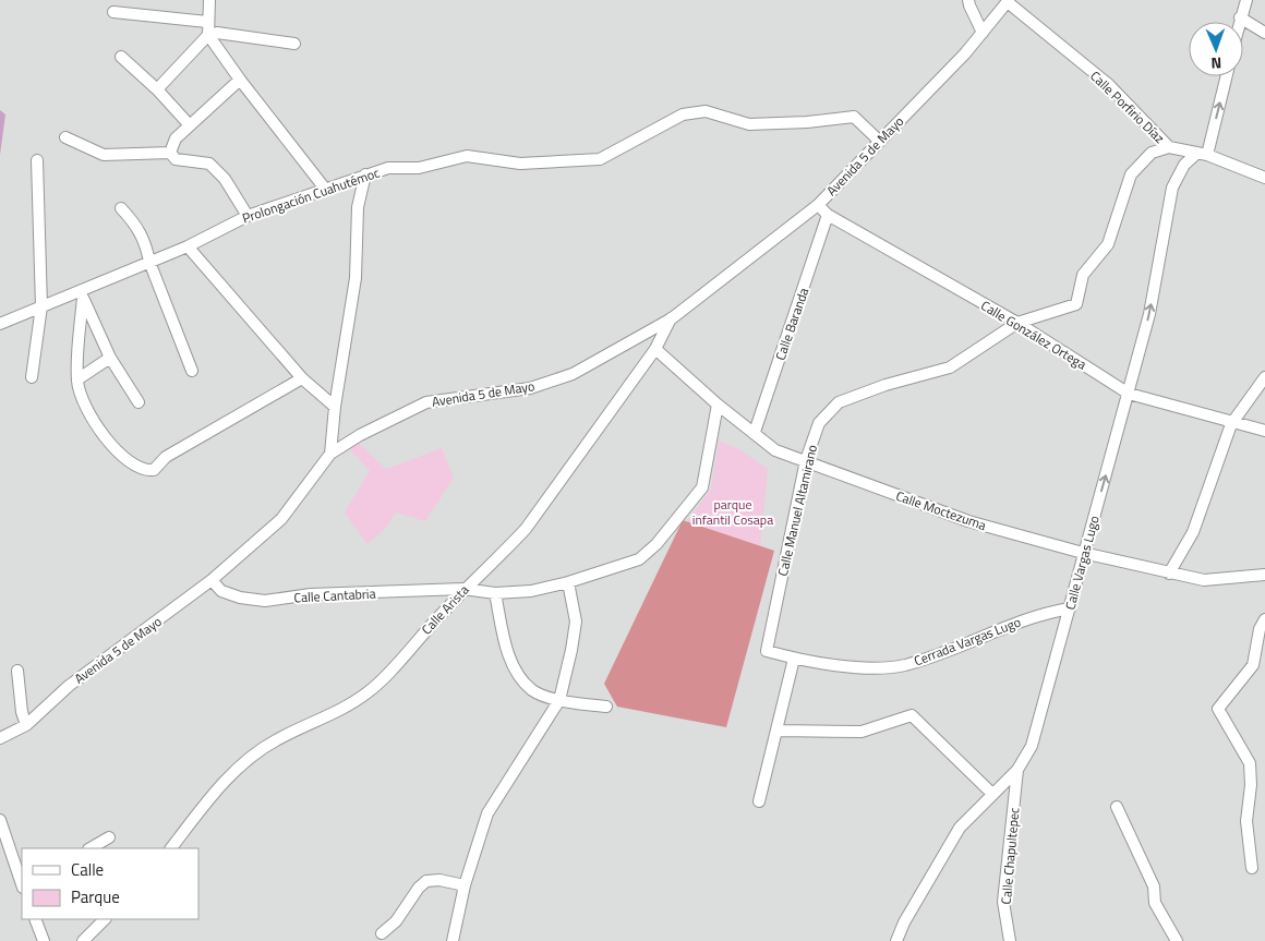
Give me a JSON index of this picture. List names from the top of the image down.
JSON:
{
  "streets": {
    "street": [
      "Calle Porfirio Díaz",
      "Avenida 5 de Mayo",
      "Prolongación Cuahutémoc",
      "Calle Baranda",
      "Calle González Ortega",
      "Calle Manuel Altamirano",
      "Calle Moctezuma",
      "Calle Vargas Lugo",
      "Calle Cantabria",
      "Calle Arista",
      "Cerrada Vargas Lugo",
      "Calle Chapultepec"
    ]
  },
  "crossings": [
    ["Calle Porfirio Díaz", "Avenida 5 de Mayo"],
    ["Calle Porfirio Díaz", "Calle Manuel Altamirano"],
    ["Calle Porfirio Díaz", "Calle Vargas Lugo"],
    ["Avenida 5 de Mayo", "Prolongación Cuahutémoc"],
    ["Avenida 5 de Mayo", "Calle González Ortega"],
    ["Avenida 5 de Mayo", "Calle Cantabria"],
    ["Avenida 5 de Mayo", "Calle Arista"],
    ["Calle Baranda", "Calle González Ortega"],
    ["Calle Baranda", "Calle Moctezuma"],
    ["Calle González Ortega", "Calle Manuel Altamirano"],
    ["Calle González Ortega", "Calle Vargas Lugo"],
    ["Calle Manuel Altamirano", "Calle Moctezuma"],
    ["Calle Manuel Altamirano", "Cerrada Vargas Lugo"],
    ["Calle Moctezuma", "Calle Vargas Lugo"],
    ["Calle Moctezuma", "Calle Cantabria"],
    ["Calle Moctezuma", "Calle Arista"],
    ["Calle Vargas Lugo", "Cerrada Vargas Lugo"],
    ["Calle Vargas Lugo", "Calle Chapultepec"],
    ["Calle Cantabria", "Calle Arista"]
  ],
  "one_way": ["Calle Vargas Lugo"],
  "parks": ["parque infantil Cosapa"],
  "legend": ["Calle", "Parque"],
  "north": "bottom"
}
